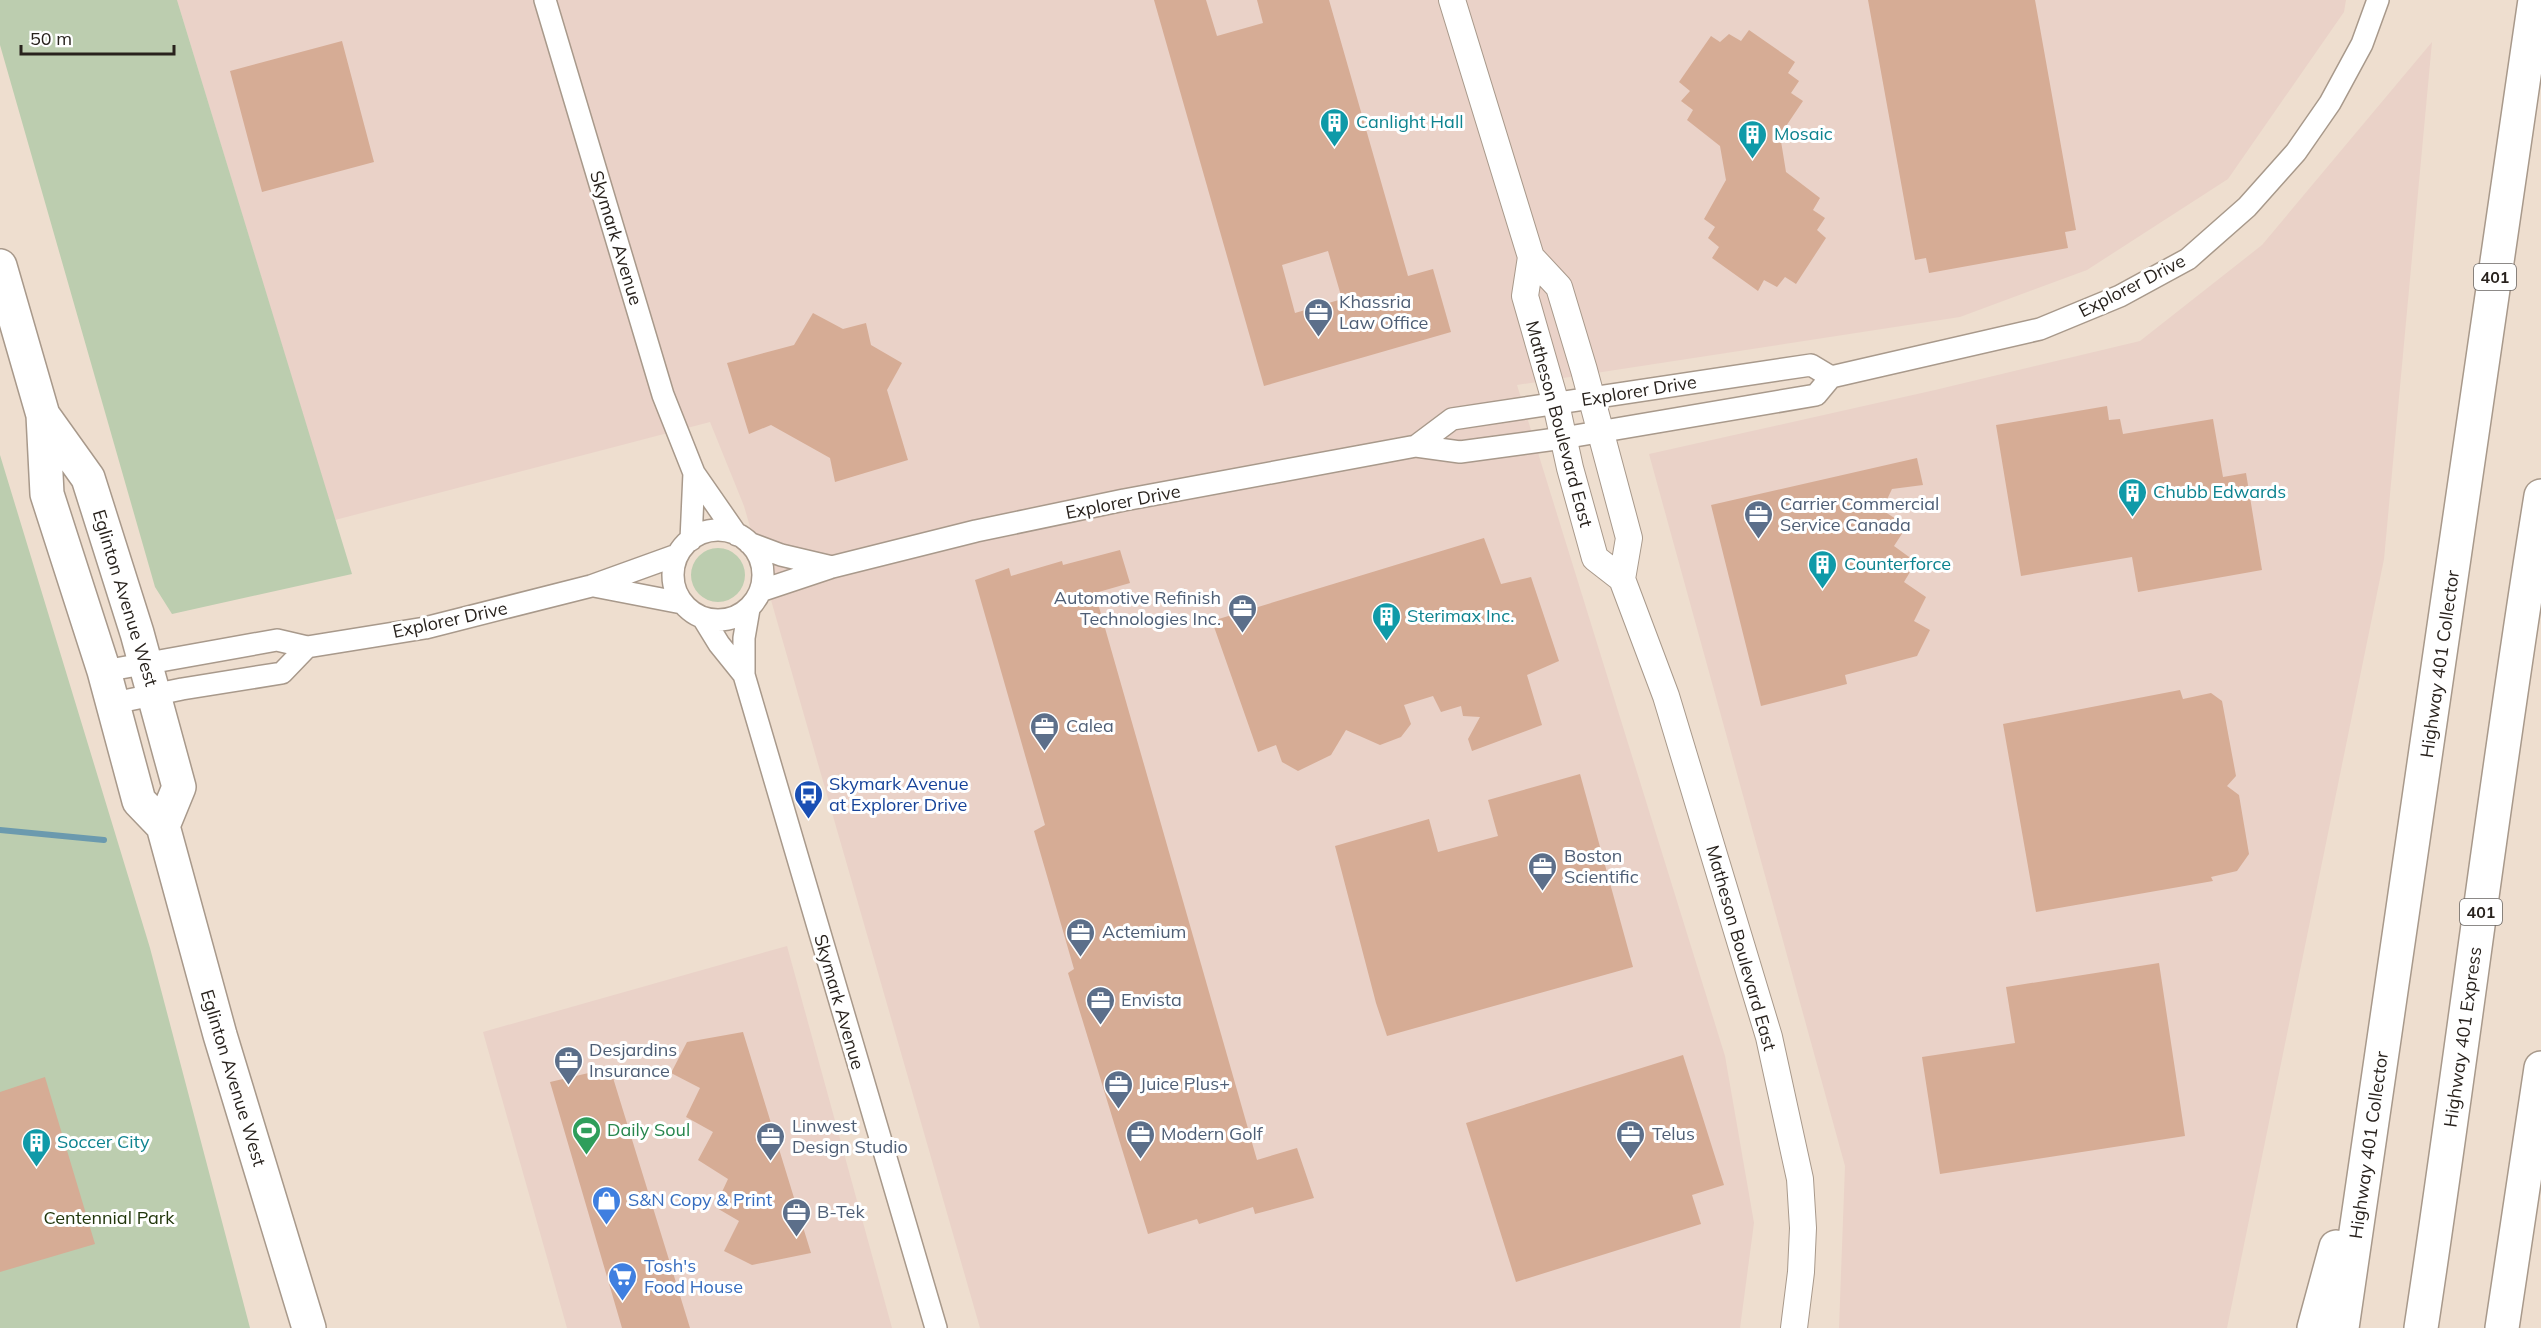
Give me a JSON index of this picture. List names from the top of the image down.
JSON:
{
  "streets": {
    "main road": [
      "401",
      "Eglinton Avenue West",
      "Highway 401 Collector",
      "Highway 401 Express"
    ],
    "street": ["Skymark Avenue", "Explorer Drive", "Matheson Boulevard East"]
  },
  "crossings": [
    ["Skymark Avenue", "Explorer Drive"],
    ["Explorer Drive", "Matheson Boulevard East"],
    ["Explorer Drive", "Eglinton Avenue West"]
  ],
  "parks": ["Centennial Park"],
  "places": {
    "building": [
      "Canlight Hall",
      "Mosaic",
      "Chubb Edwards",
      "Counterforce",
      "Sterimax Inc.",
      "Soccer City"
    ],
    "office": [
      "Khassria Law Office",
      "Carrier Commercial Service Canada",
      "Automotive Refinish Technologies Inc.",
      "Calea",
      "Boston Scientific",
      "Actemium",
      "Envista",
      "Desjardins Insurance",
      "Juice Plus+",
      "Modern Golf",
      "Telus",
      "Linwest Design Studio",
      "B-Tek"
    ],
    "bus stop": ["Skymark Avenue at Explorer Drive"],
    "sports": ["Daily Soul"],
    "shop": ["S&N Copy & Print"],
    "supermarket": ["Tosh's Food House"]
  },
  "scale_bar": "50 m"
}
